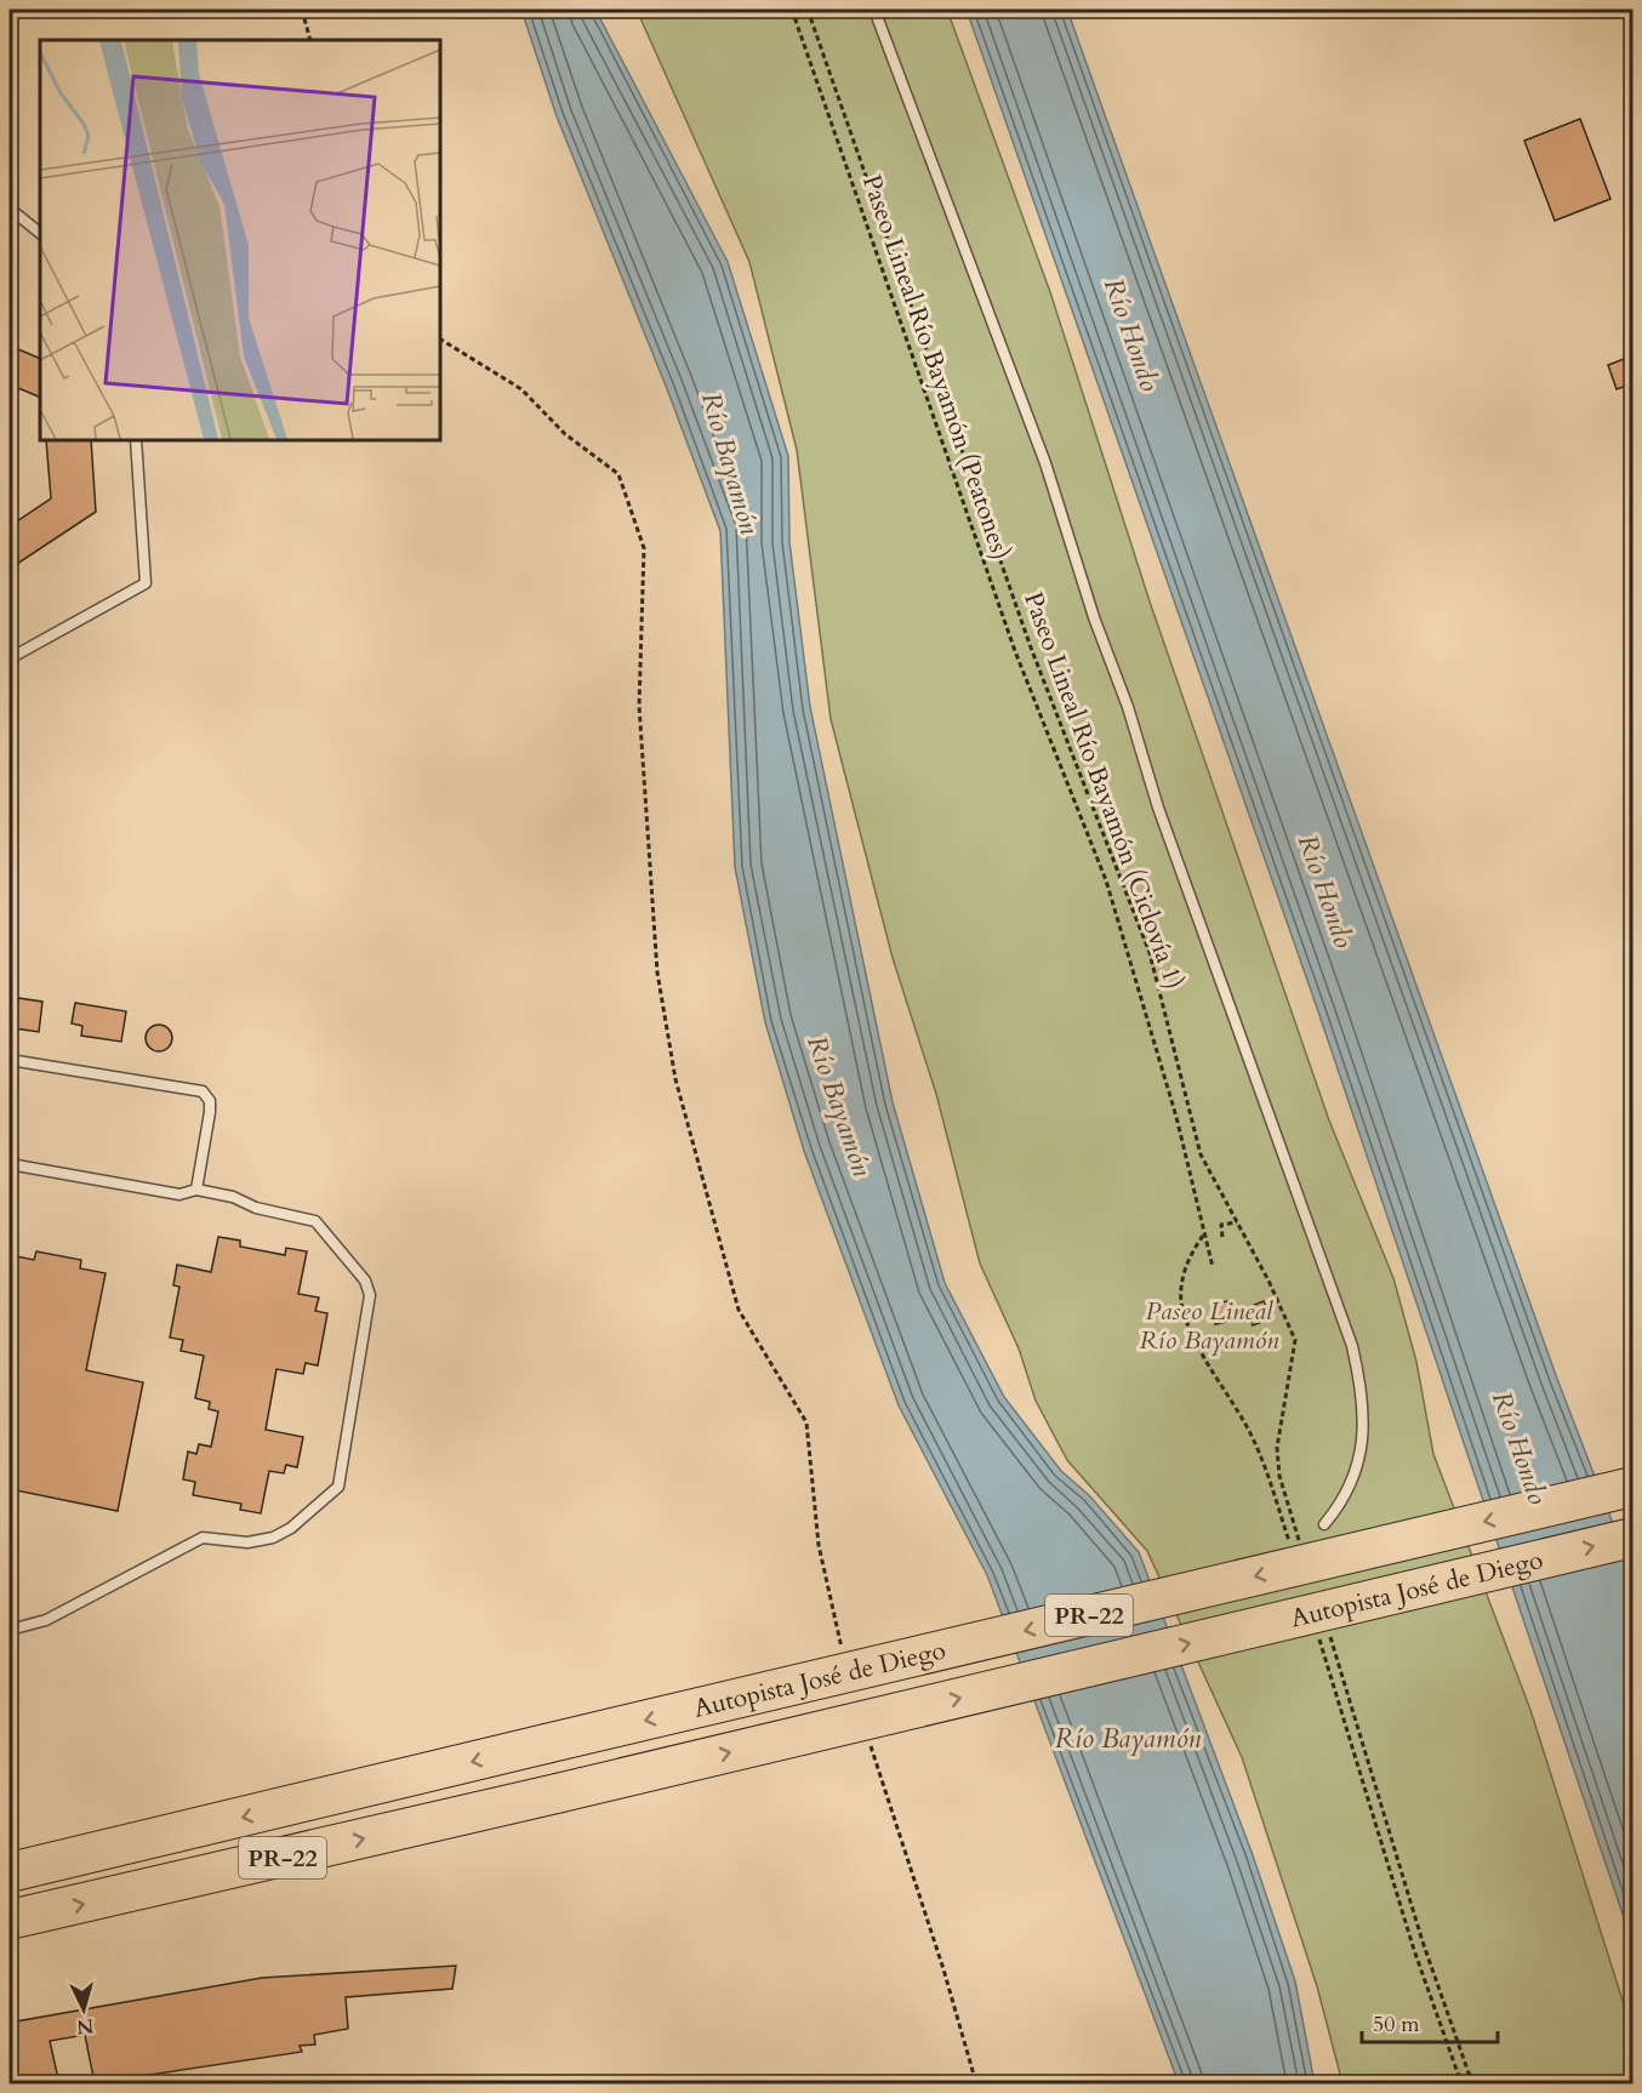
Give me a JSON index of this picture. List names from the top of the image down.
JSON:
{
  "streets": {
    "highway": ["Autopista José de Diego", "PR-22"],
    "path": ["Paseo Lineal Río Bayamón (Peatones)", "Paseo Lineal Río Bayamón (Ciclovía 1)"]
  },
  "water": ["Río Hondo", "Río Bayamón"],
  "parks": ["Paseo Lineal Río Bayamón"],
  "scale_bar": "50 m",
  "north": "bottom"
}
